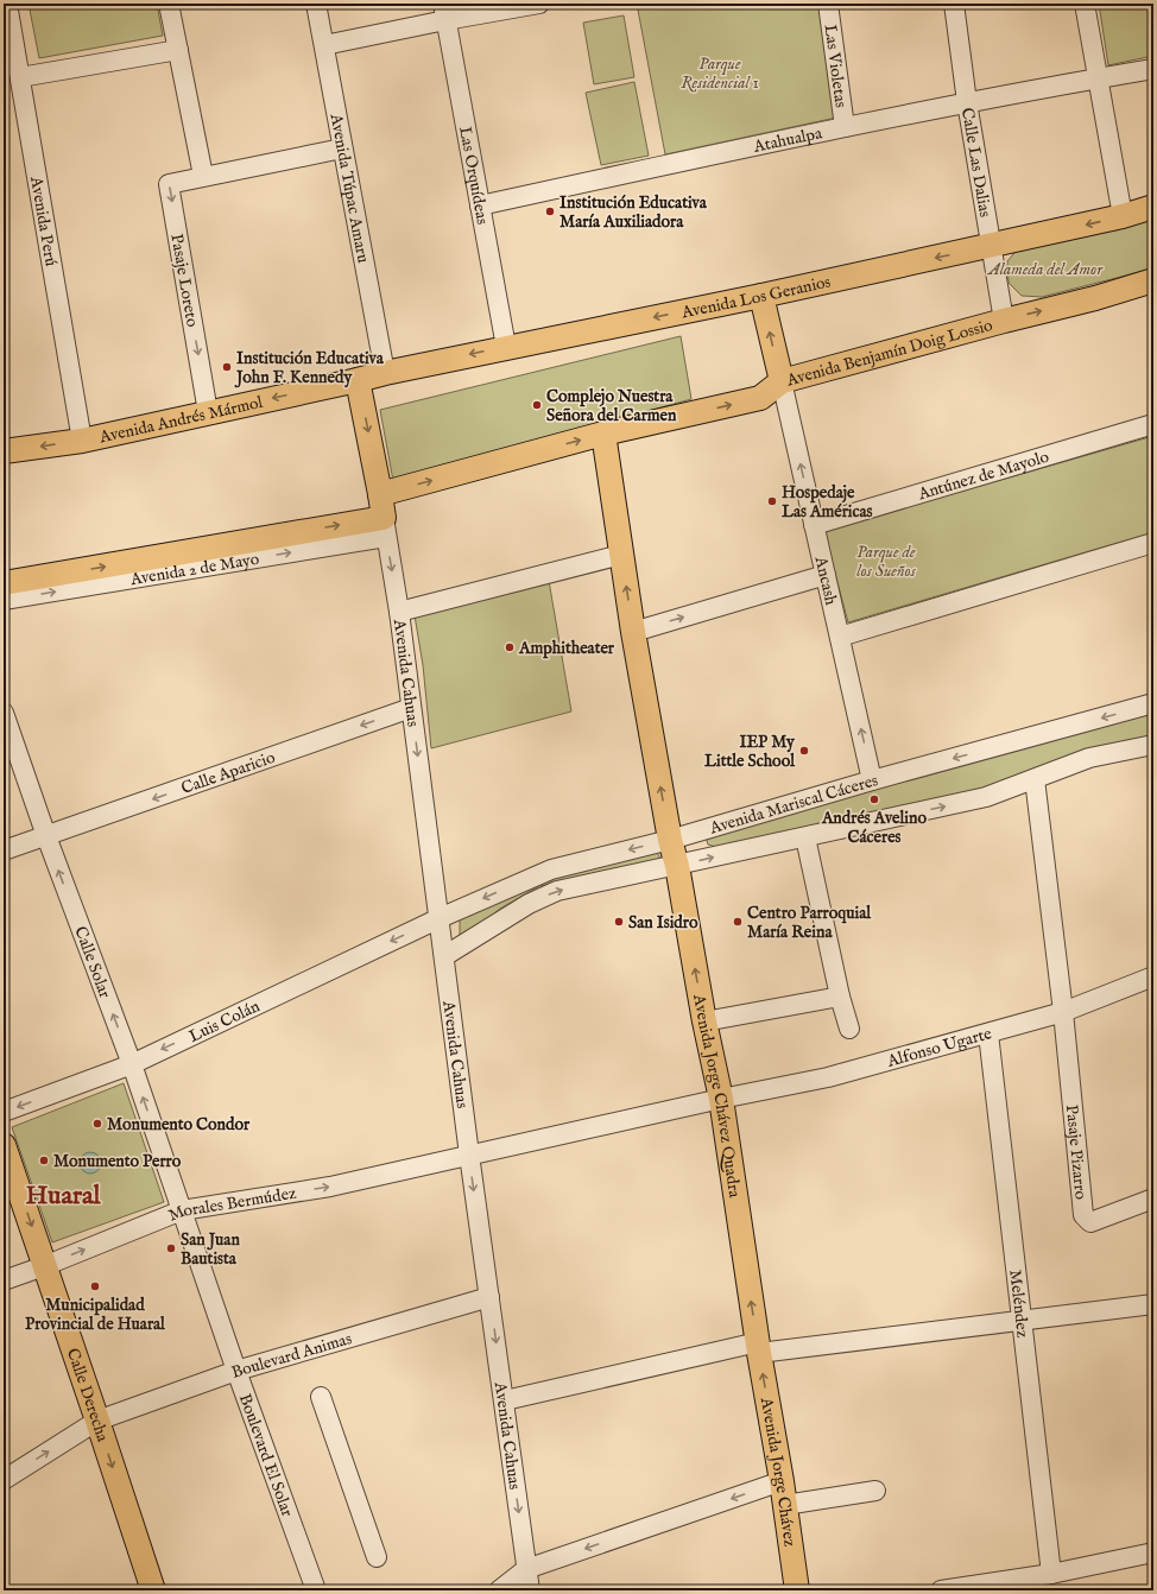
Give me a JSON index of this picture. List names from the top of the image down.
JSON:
{
  "streets": {
    "main road": [
      "Avenida Los Geranios",
      "Avenida Benjamín Doig Lossio",
      "Avenida Andrés Mármol",
      "Avenida 2 de Mayo",
      "Avenida Jorge Chávez Quadra",
      "Calle Derecha",
      "Avenida Jorge Chávez"
    ],
    "street": [
      "Las Violetas",
      "Atahualpa",
      "Calle Las Dalias",
      "Las Orquídeas",
      "Avenida Túpac Amaru",
      "Avenida Perú",
      "Pasaje Loreto",
      "Antúnez de Mayolo",
      "Ancash",
      "Avenida Cahuas",
      "Calle Aparicio",
      "Avenida Mariscal Cáceres",
      "Calle Solar",
      "Luis Colán",
      "Alfonso Ugarte",
      "Pasaje Pizarro",
      "Morales Bermúdez",
      "Meléndez",
      "Boulevard Animas",
      "Boulevard El Solar"
    ]
  },
  "crossings": [
    ["Las Violetas", "Atahualpa"],
    ["Atahualpa", "Calle Las Dalias"],
    ["Atahualpa", "Las Orquídeas"],
    ["Calle Las Dalias", "Avenida Los Geranios"],
    ["Calle Las Dalias", "Avenida Benjamín Doig Lossio"],
    ["Las Orquídeas", "Avenida Los Geranios"],
    ["Avenida Túpac Amaru", "Avenida Los Geranios"],
    ["Avenida Perú", "Avenida Andrés Mármol"],
    ["Pasaje Loreto", "Avenida Andrés Mármol"],
    ["Avenida Los Geranios", "Avenida Andrés Mármol"],
    ["Avenida Benjamín Doig Lossio", "Ancash"],
    ["Avenida Benjamín Doig Lossio", "Avenida Jorge Chávez Quadra"],
    ["Antúnez de Mayolo", "Ancash"],
    ["Avenida 2 de Mayo", "Avenida Cahuas"],
    ["Ancash", "Avenida Mariscal Cáceres"],
    ["Avenida Cahuas", "Calle Aparicio"],
    ["Avenida Cahuas", "Avenida Mariscal Cáceres"],
    ["Avenida Cahuas", "Luis Colán"],
    ["Avenida Cahuas", "Alfonso Ugarte"],
    ["Avenida Cahuas", "Morales Bermúdez"],
    ["Avenida Cahuas", "Boulevard Animas"],
    ["Calle Aparicio", "Calle Solar"],
    ["Avenida Mariscal Cáceres", "Luis Colán"],
    ["Avenida Mariscal Cáceres", "Avenida Jorge Chávez Quadra"],
    ["Calle Solar", "Luis Colán"],
    ["Calle Solar", "Morales Bermúdez"],
    ["Calle Solar", "Boulevard El Solar"],
    ["Alfonso Ugarte", "Avenida Jorge Chávez Quadra"],
    ["Alfonso Ugarte", "Pasaje Pizarro"],
    ["Alfonso Ugarte", "Morales Bermúdez"],
    ["Alfonso Ugarte", "Meléndez"],
    ["Avenida Jorge Chávez Quadra", "Avenida Jorge Chávez"],
    ["Morales Bermúdez", "Calle Derecha"],
    ["Morales Bermúdez", "Boulevard El Solar"],
    ["Boulevard Animas", "Calle Derecha"],
    ["Boulevard Animas", "Boulevard El Solar"]
  ],
  "one_way": [
    "Pasaje Loreto",
    "Avenida Los Geranios",
    "Avenida Benjamín Doig Lossio",
    "Avenida Andrés Mármol",
    "Avenida 2 de Mayo",
    "Ancash",
    "Avenida Cahuas",
    "Calle Aparicio",
    "Calle Solar",
    "Luis Colán",
    "Avenida Jorge Chávez Quadra",
    "Morales Bermúdez",
    "Calle Derecha",
    "Avenida Jorge Chávez"
  ],
  "districts": ["Huaral"],
  "parks": ["Parque Residencial 1", "Alameda del Amor", "Parque de los Sueños"],
  "places": [
    "Institución Educativa María Auxiliadora",
    "Institución Educativa John F. Kennedy",
    "Complejo Nuestra Señora del Carmen",
    "Hospedaje Las Américas",
    "Amphitheater",
    "IEP My Little School",
    "Andrés Avelino Cáceres",
    "San Isidro",
    "Centro Parroquial María Reina",
    "Monumento Condor",
    "Monumento Perro",
    "San Juan Bautista",
    "Municipalidad Provincial de Huaral"
  ]
}
